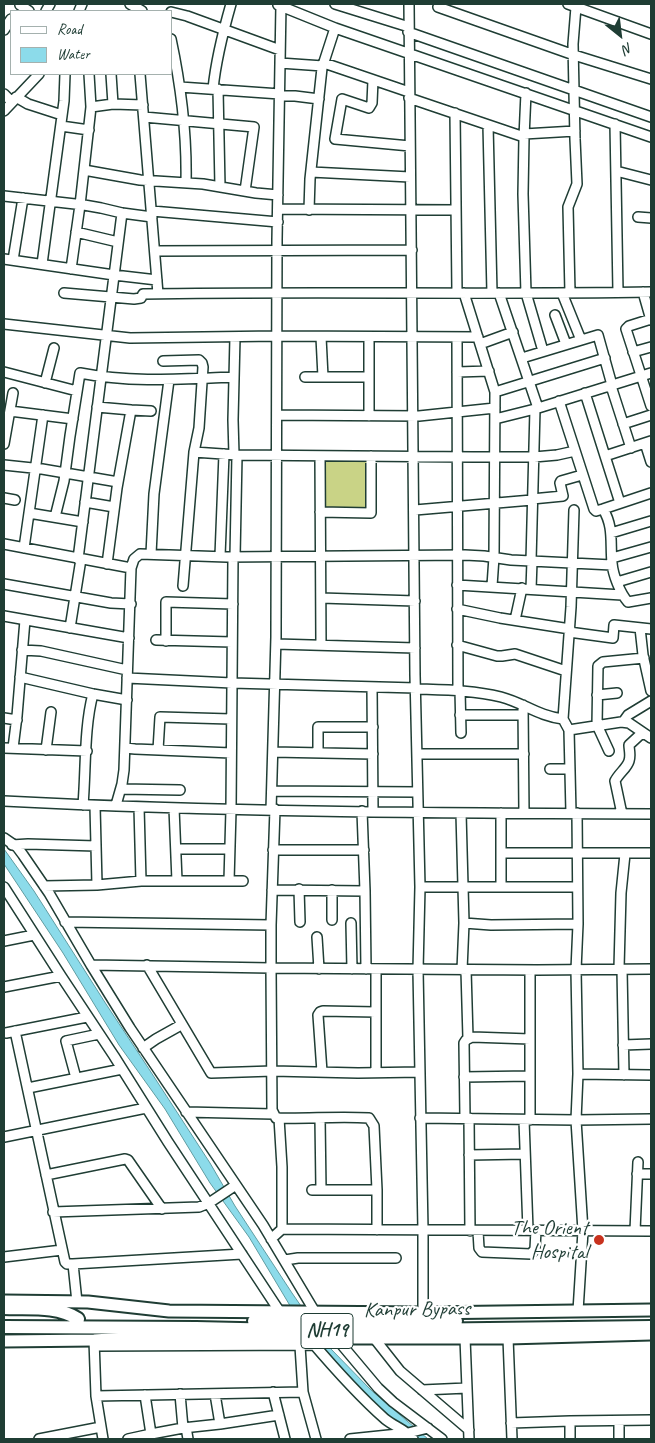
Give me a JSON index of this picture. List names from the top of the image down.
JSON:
{
  "streets": {
    "highway": ["Kanpur Bypass", "NH19"]
  },
  "places": ["The Orient Hospital"],
  "legend": ["Road", "Water"],
  "north": "bottom right"
}
